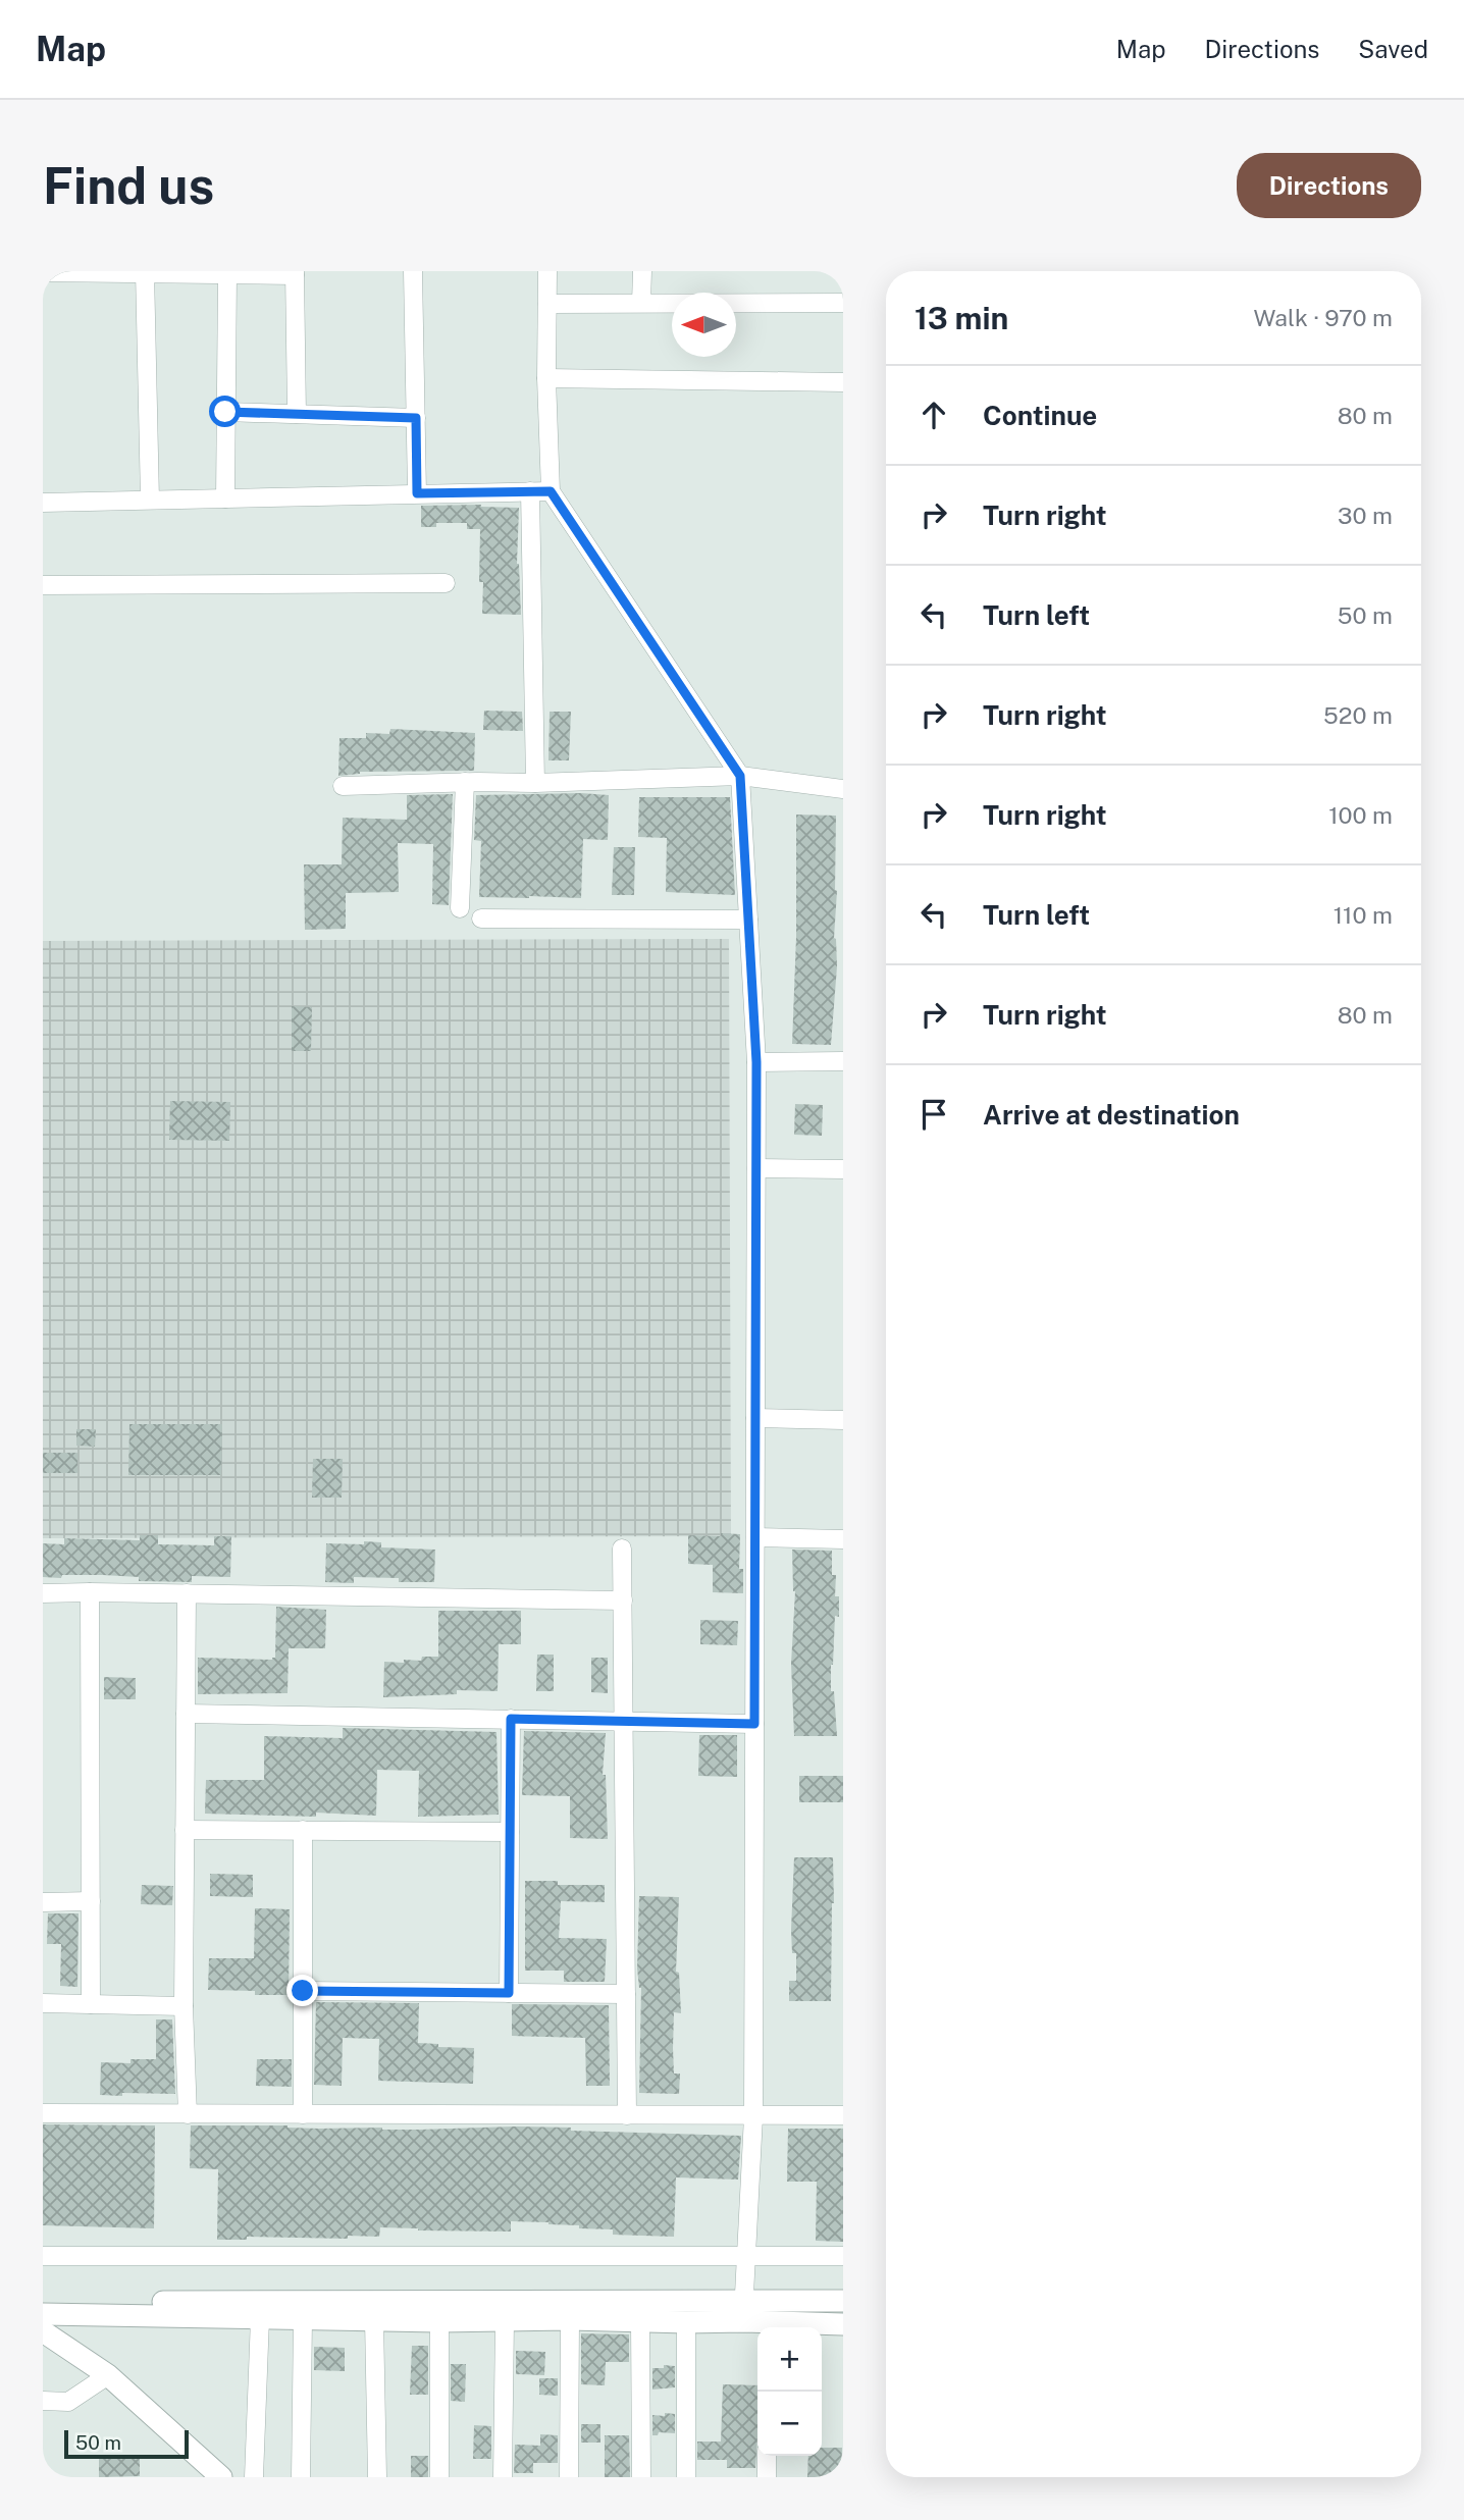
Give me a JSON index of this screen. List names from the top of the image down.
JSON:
{
  "scale_bar": "50 m",
  "north": "left",
  "page": {
    "header": "Map",
    "nav": ["Map", "Directions", "Saved"],
    "buttons": "Directions",
    "title": "Find us",
    "heading": ["13 min", "Walk · 970 m"],
    "list": [
      ["Continue", "80 m"],
      ["Turn right", "30 m"],
      ["Turn left", "50 m"],
      ["Turn right", "520 m"],
      ["Turn right", "100 m"],
      ["Turn left", "110 m"],
      ["Turn right", "80 m"],
      "Arrive at destination"
    ],
    "map_buttons": ["+", "−"],
    "scale": "50 m"
  }
}
